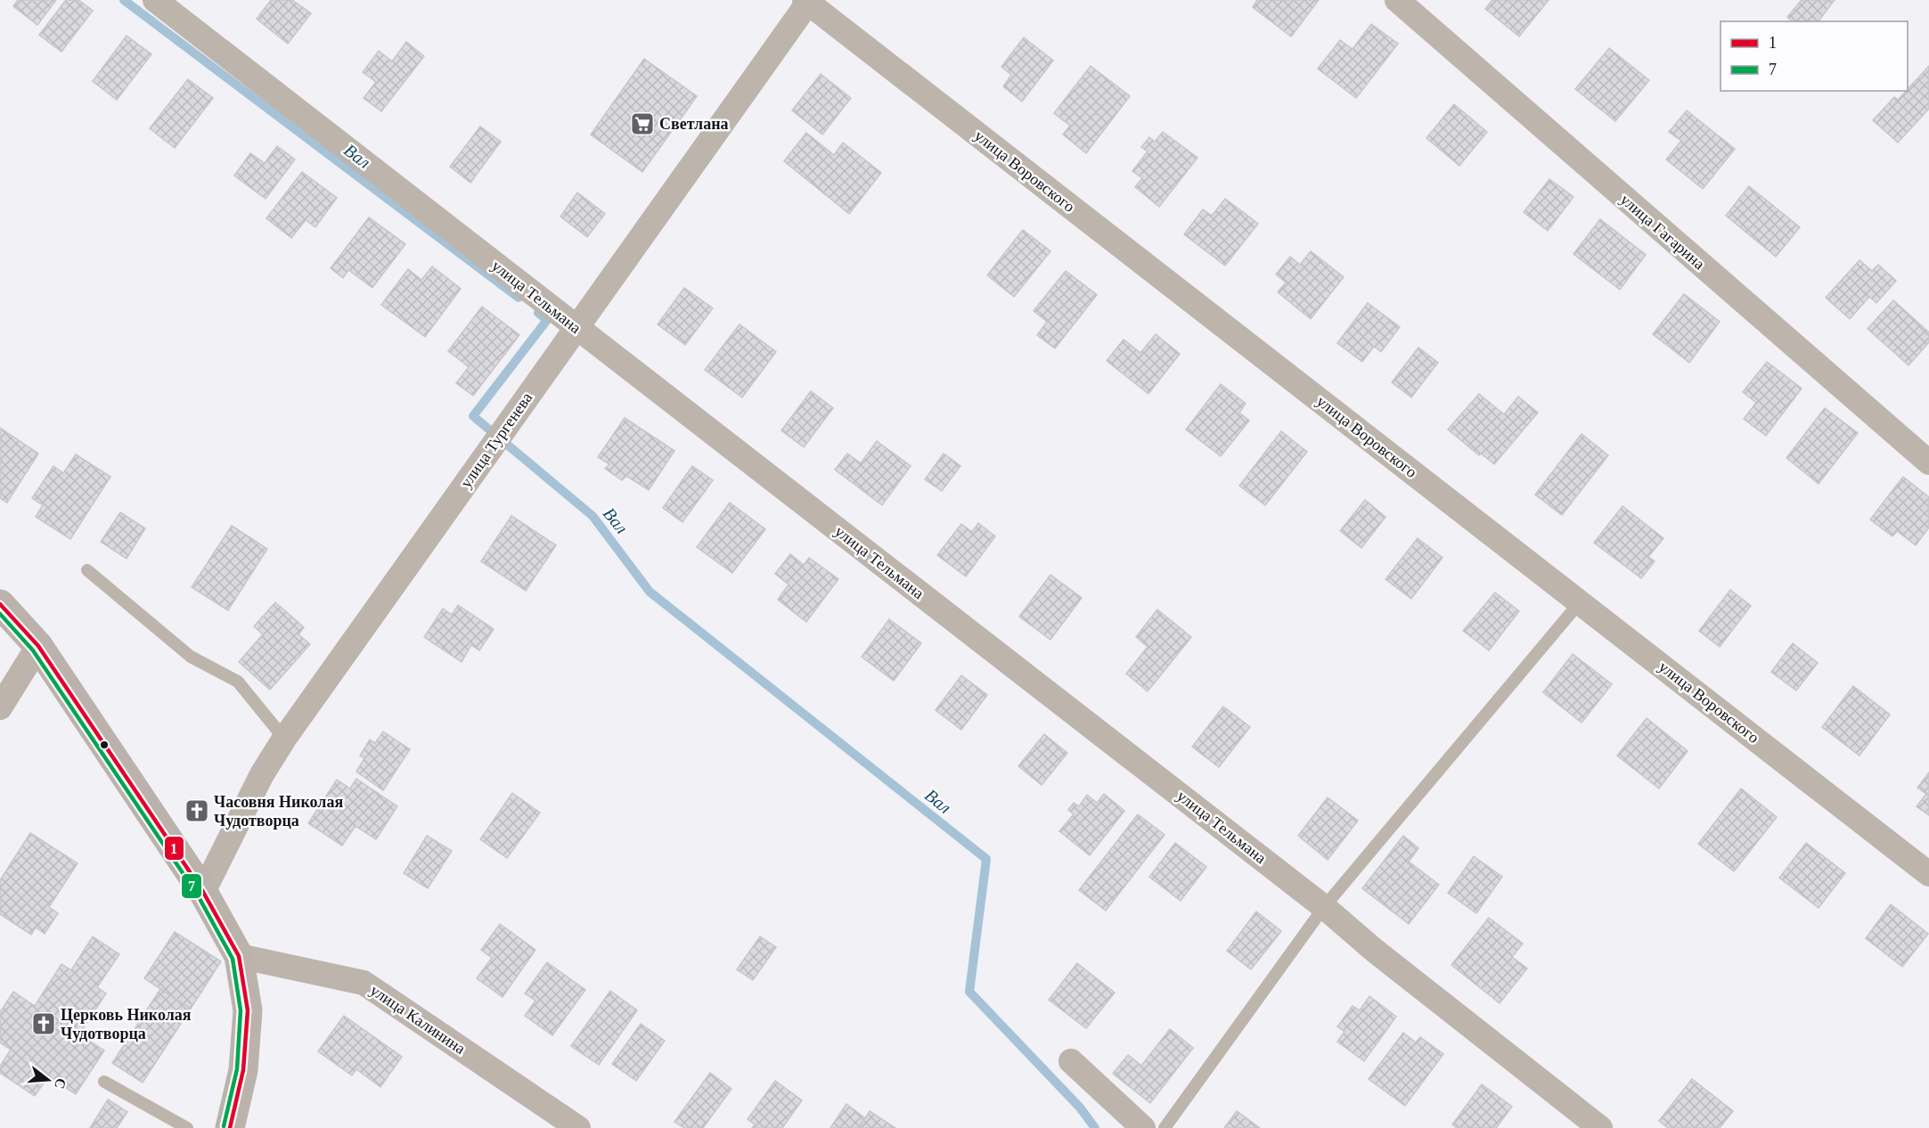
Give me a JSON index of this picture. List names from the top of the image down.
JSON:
{
  "streets": {
    "street": [
      "улица Воровского",
      "улица Гагарина",
      "улица Тельмана",
      "улица Тургенева",
      "улица Калинина"
    ]
  },
  "crossings": [
    ["улица Воровского", "улица Тургенева"],
    ["улица Тельмана", "улица Тургенева"]
  ],
  "water": ["Вал"],
  "places": {
    "supermarket": ["Светлана"],
    "church": ["Часовня Николая Чудотворца", "Церковь Николая Чудотворца"]
  },
  "lines": ["transit line 1", "transit line 7"],
  "legend": ["1", "7"],
  "north": "right"
}
